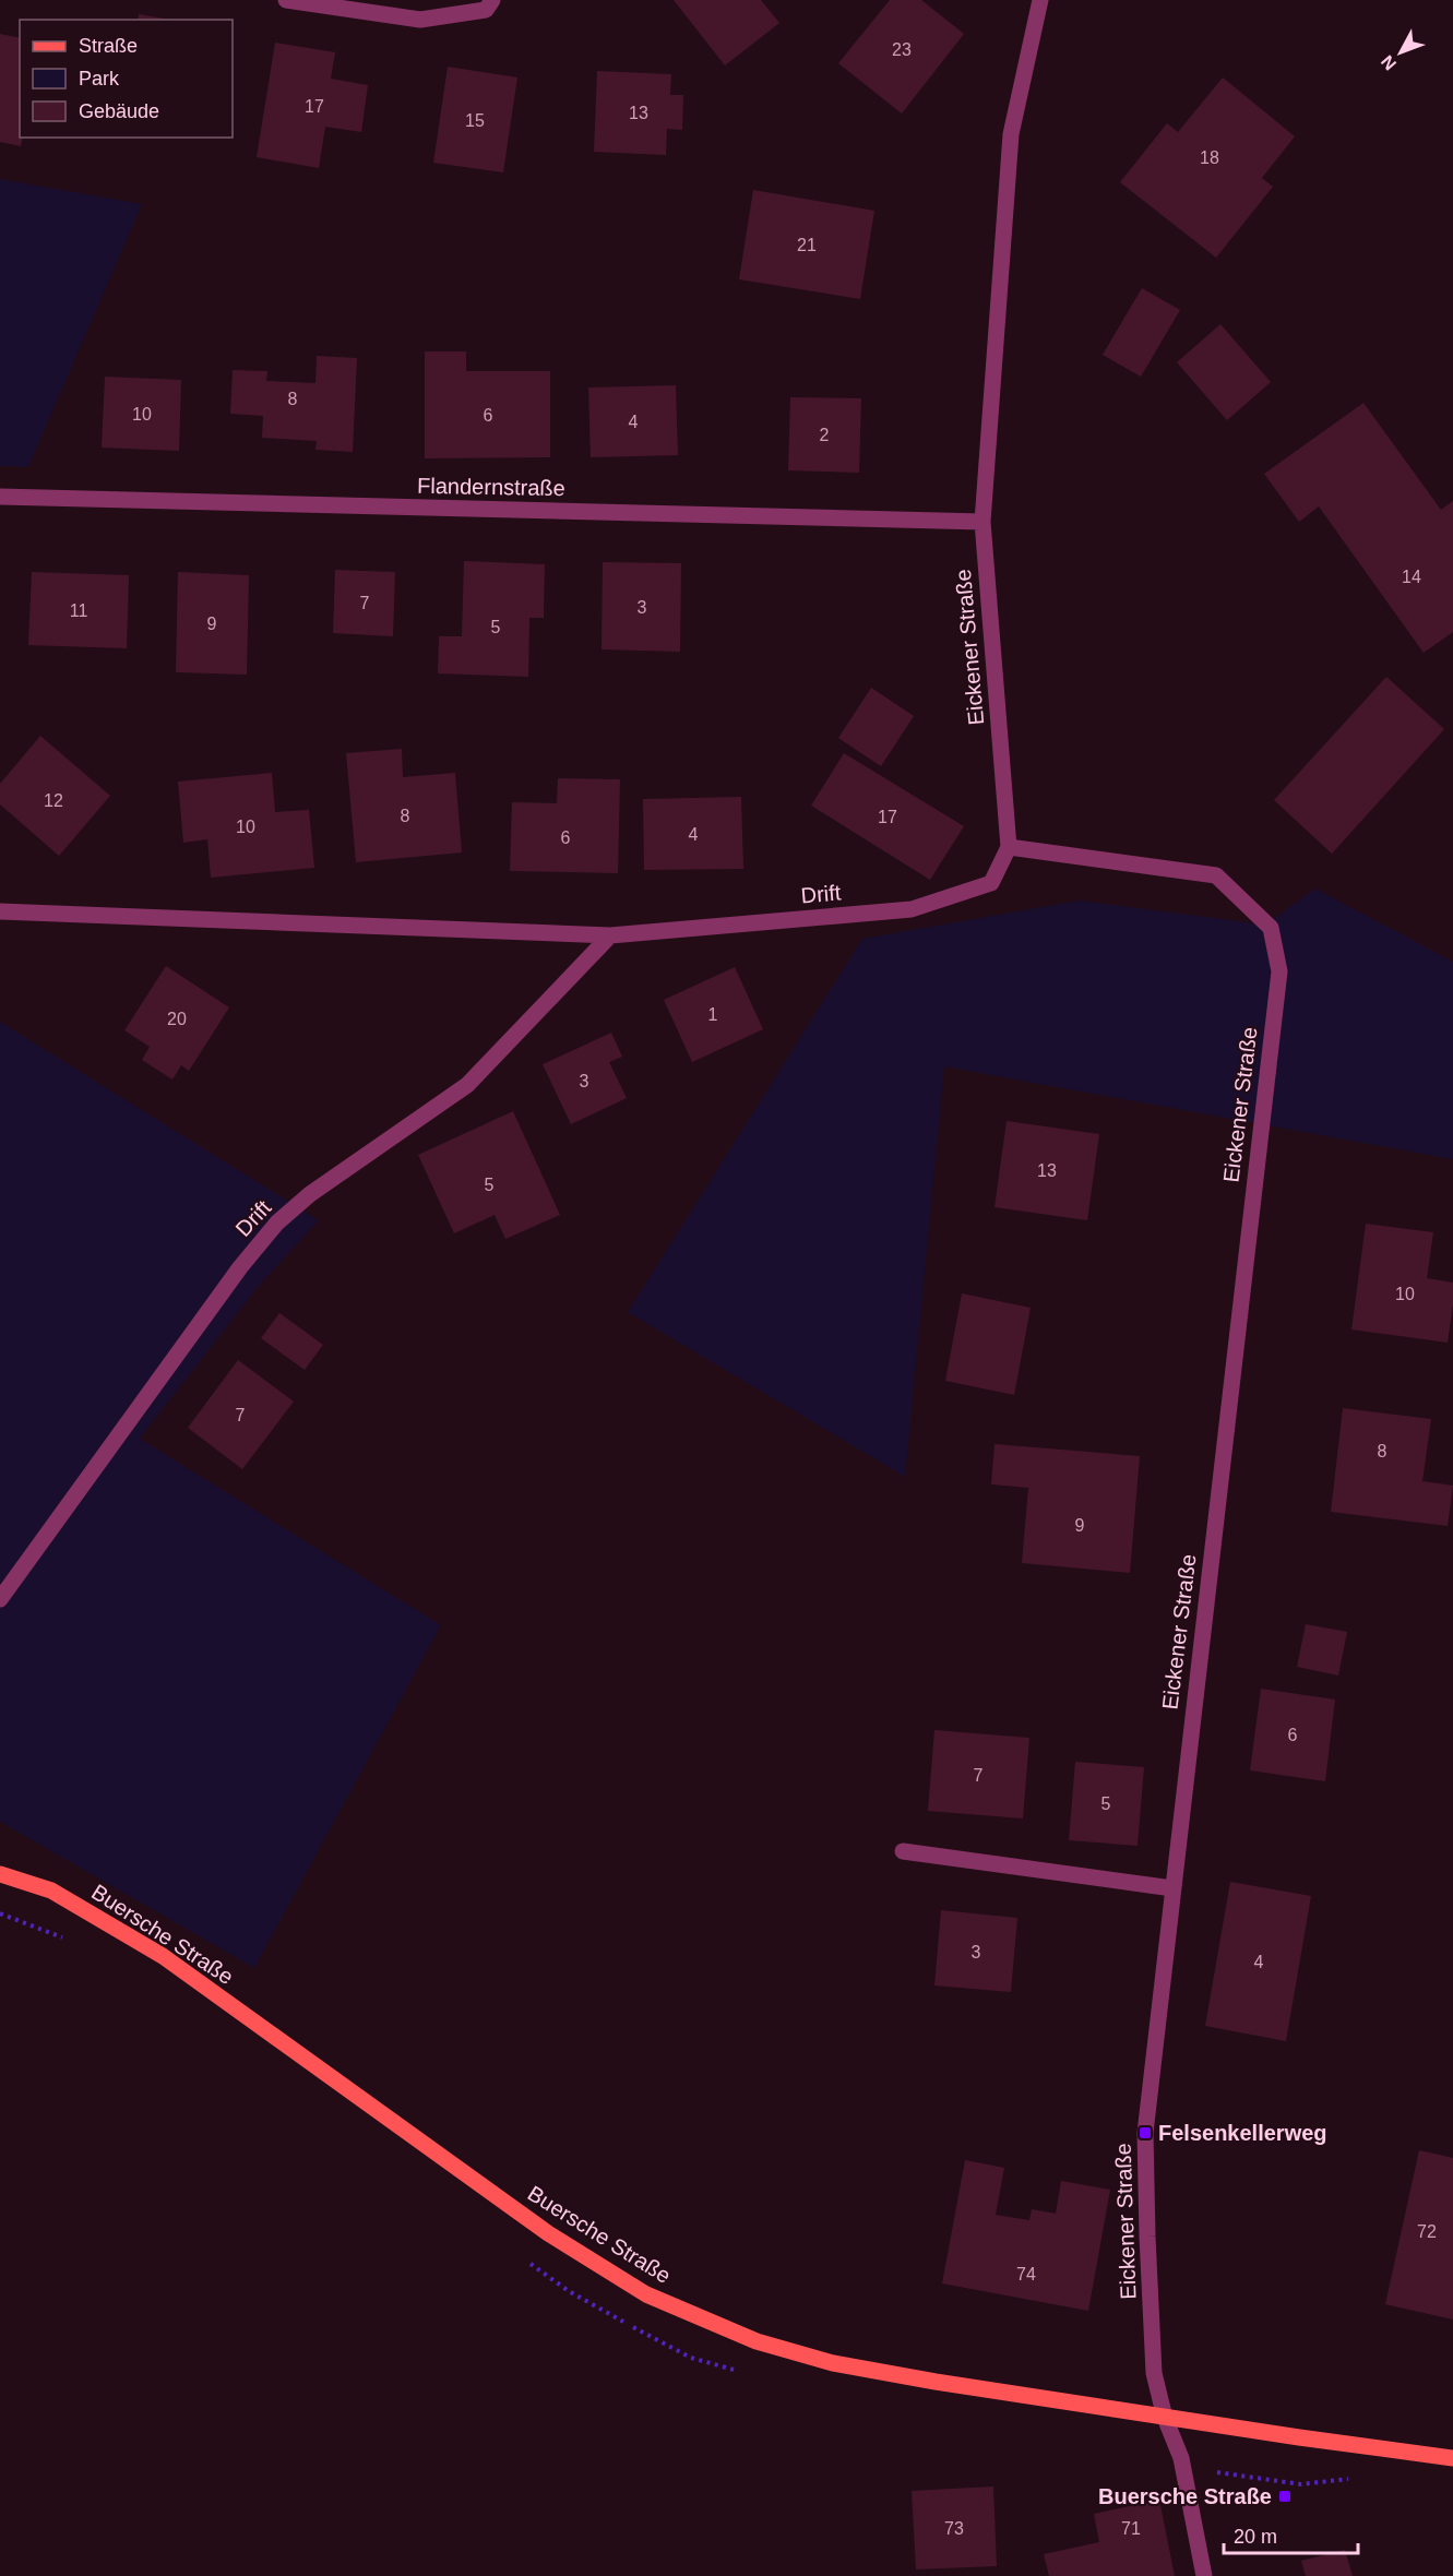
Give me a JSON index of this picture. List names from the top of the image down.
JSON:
{
  "streets": {
    "main road": ["Buersche Straße"],
    "street": ["Flandernstraße", "Eickener Straße", "Drift"]
  },
  "crossings": [
    ["Flandernstraße", "Eickener Straße"],
    ["Eickener Straße", "Drift"],
    ["Eickener Straße", "Buersche Straße"]
  ],
  "places": {
    "transit": ["Felsenkellerweg", "Buersche Straße"]
  },
  "house_numbers": [
    "23",
    "17",
    "13",
    "15",
    "18",
    "21",
    "8",
    "10",
    "6",
    "4",
    "2",
    "14",
    "7",
    "3",
    "11",
    "9",
    "5",
    "12",
    "8",
    "17",
    "10",
    "4",
    "6",
    "1",
    "20",
    "3",
    "13",
    "5",
    "10",
    "7",
    "8",
    "9",
    "6",
    "7",
    "5",
    "3",
    "4",
    "72",
    "74",
    "73",
    "71"
  ],
  "legend": ["Straße", "Park", "Gebäude"],
  "scale_bar": "20 m",
  "north": "bottom left"
}
